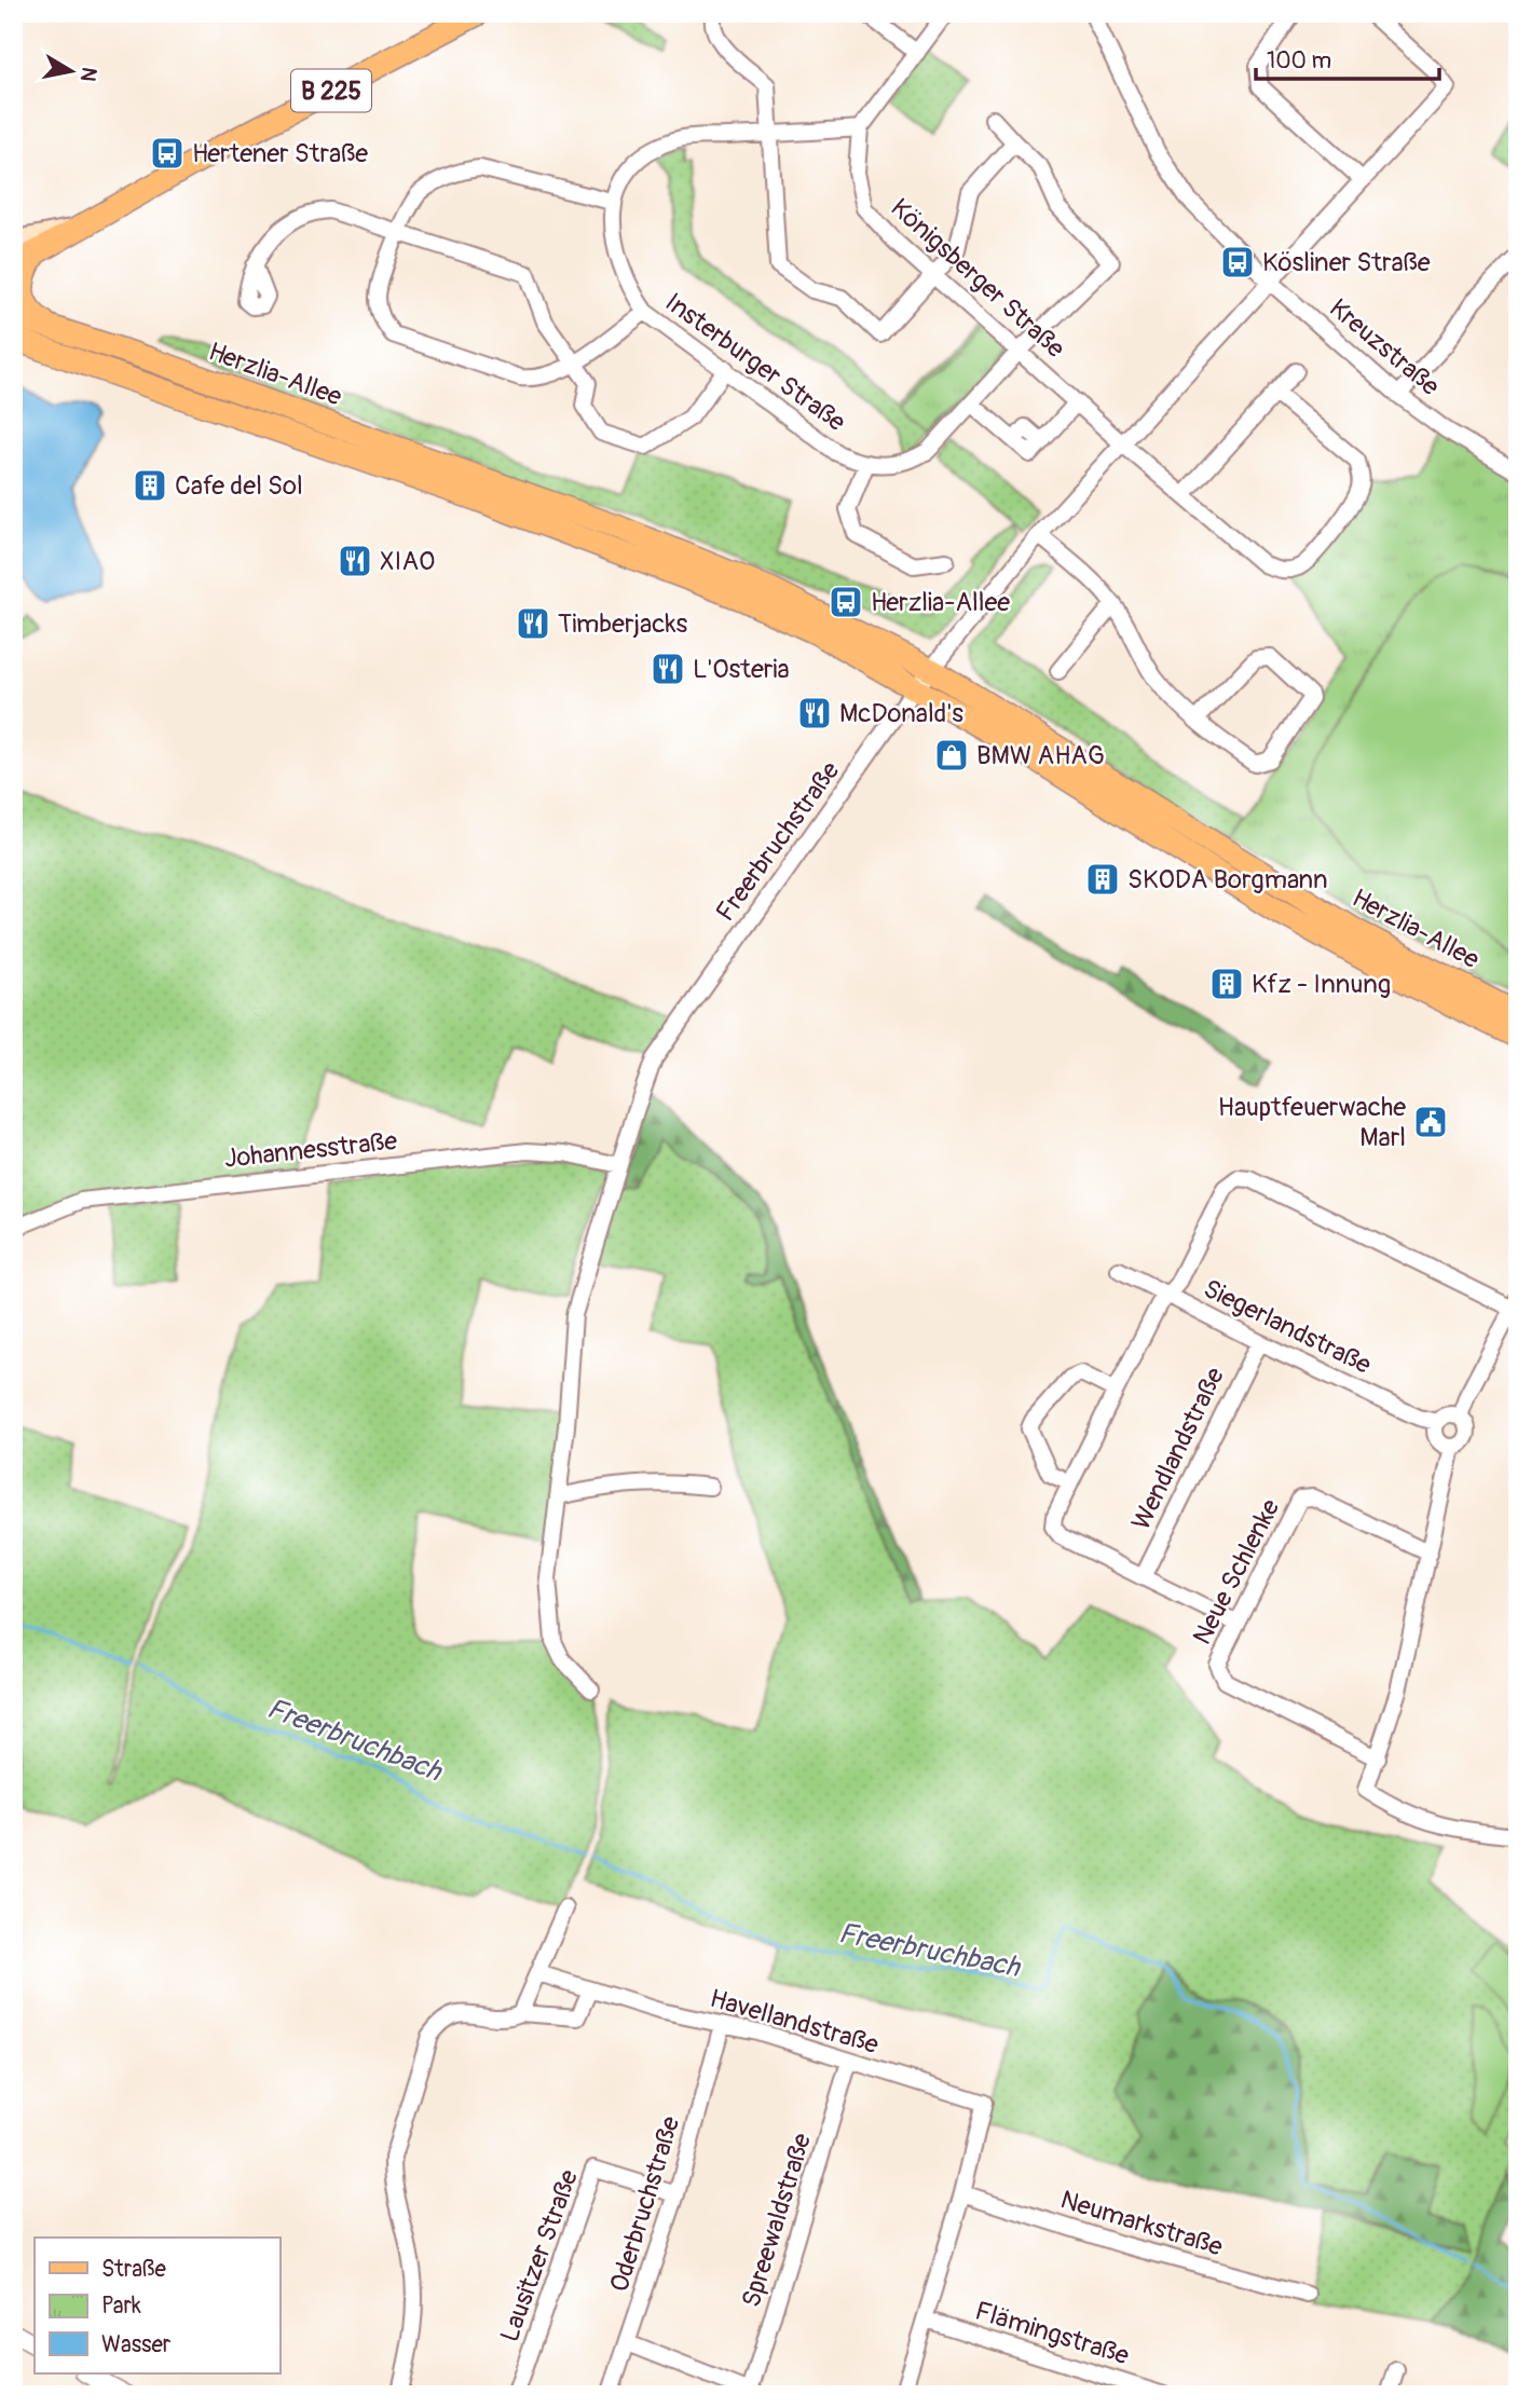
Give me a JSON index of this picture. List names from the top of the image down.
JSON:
{
  "streets": {
    "main road": ["B 225", "Herzlia-Allee"],
    "street": [
      "Königsberger Straße",
      "Kreuzstraße",
      "Insterburger Straße",
      "Freerbruchstraße",
      "Johannesstraße",
      "Siegerlandstraße",
      "Wendlandstraße",
      "Neue Schlenke",
      "Havellandstraße",
      "Oderbruchstraße",
      "Spreewaldstraße",
      "Neumarkstraße",
      "Lausitzer Straße",
      "Flämingstraße"
    ]
  },
  "crossings": [
    ["Königsberger Straße", "Insterburger Straße"],
    ["Königsberger Straße", "Freerbruchstraße"],
    ["Kreuzstraße", "Freerbruchstraße"],
    ["Herzlia-Allee", "Freerbruchstraße"],
    ["Freerbruchstraße", "Johannesstraße"],
    ["Siegerlandstraße", "Wendlandstraße"],
    ["Havellandstraße", "Oderbruchstraße"],
    ["Havellandstraße", "Spreewaldstraße"],
    ["Havellandstraße", "Neumarkstraße"],
    ["Oderbruchstraße", "Lausitzer Straße"]
  ],
  "water": ["Freerbruchbach"],
  "places": {
    "bus stop": ["Hertener Straße", "Kösliner Straße", "Herzlia-Allee"],
    "building": ["Cafe del Sol", "SKODA Borgmann", "Kfz - Innung"],
    "restaurant": [
      "XIAO",
      "Timberjacks",
      "L'Osteria",
      "McDonald's"
    ],
    "shop": ["BMW AHAG"],
    "public building": ["Hauptfeuerwache Marl"]
  },
  "legend": ["Straße", "Park", "Wasser"],
  "scale_bar": "100 m",
  "north": "right"
}
